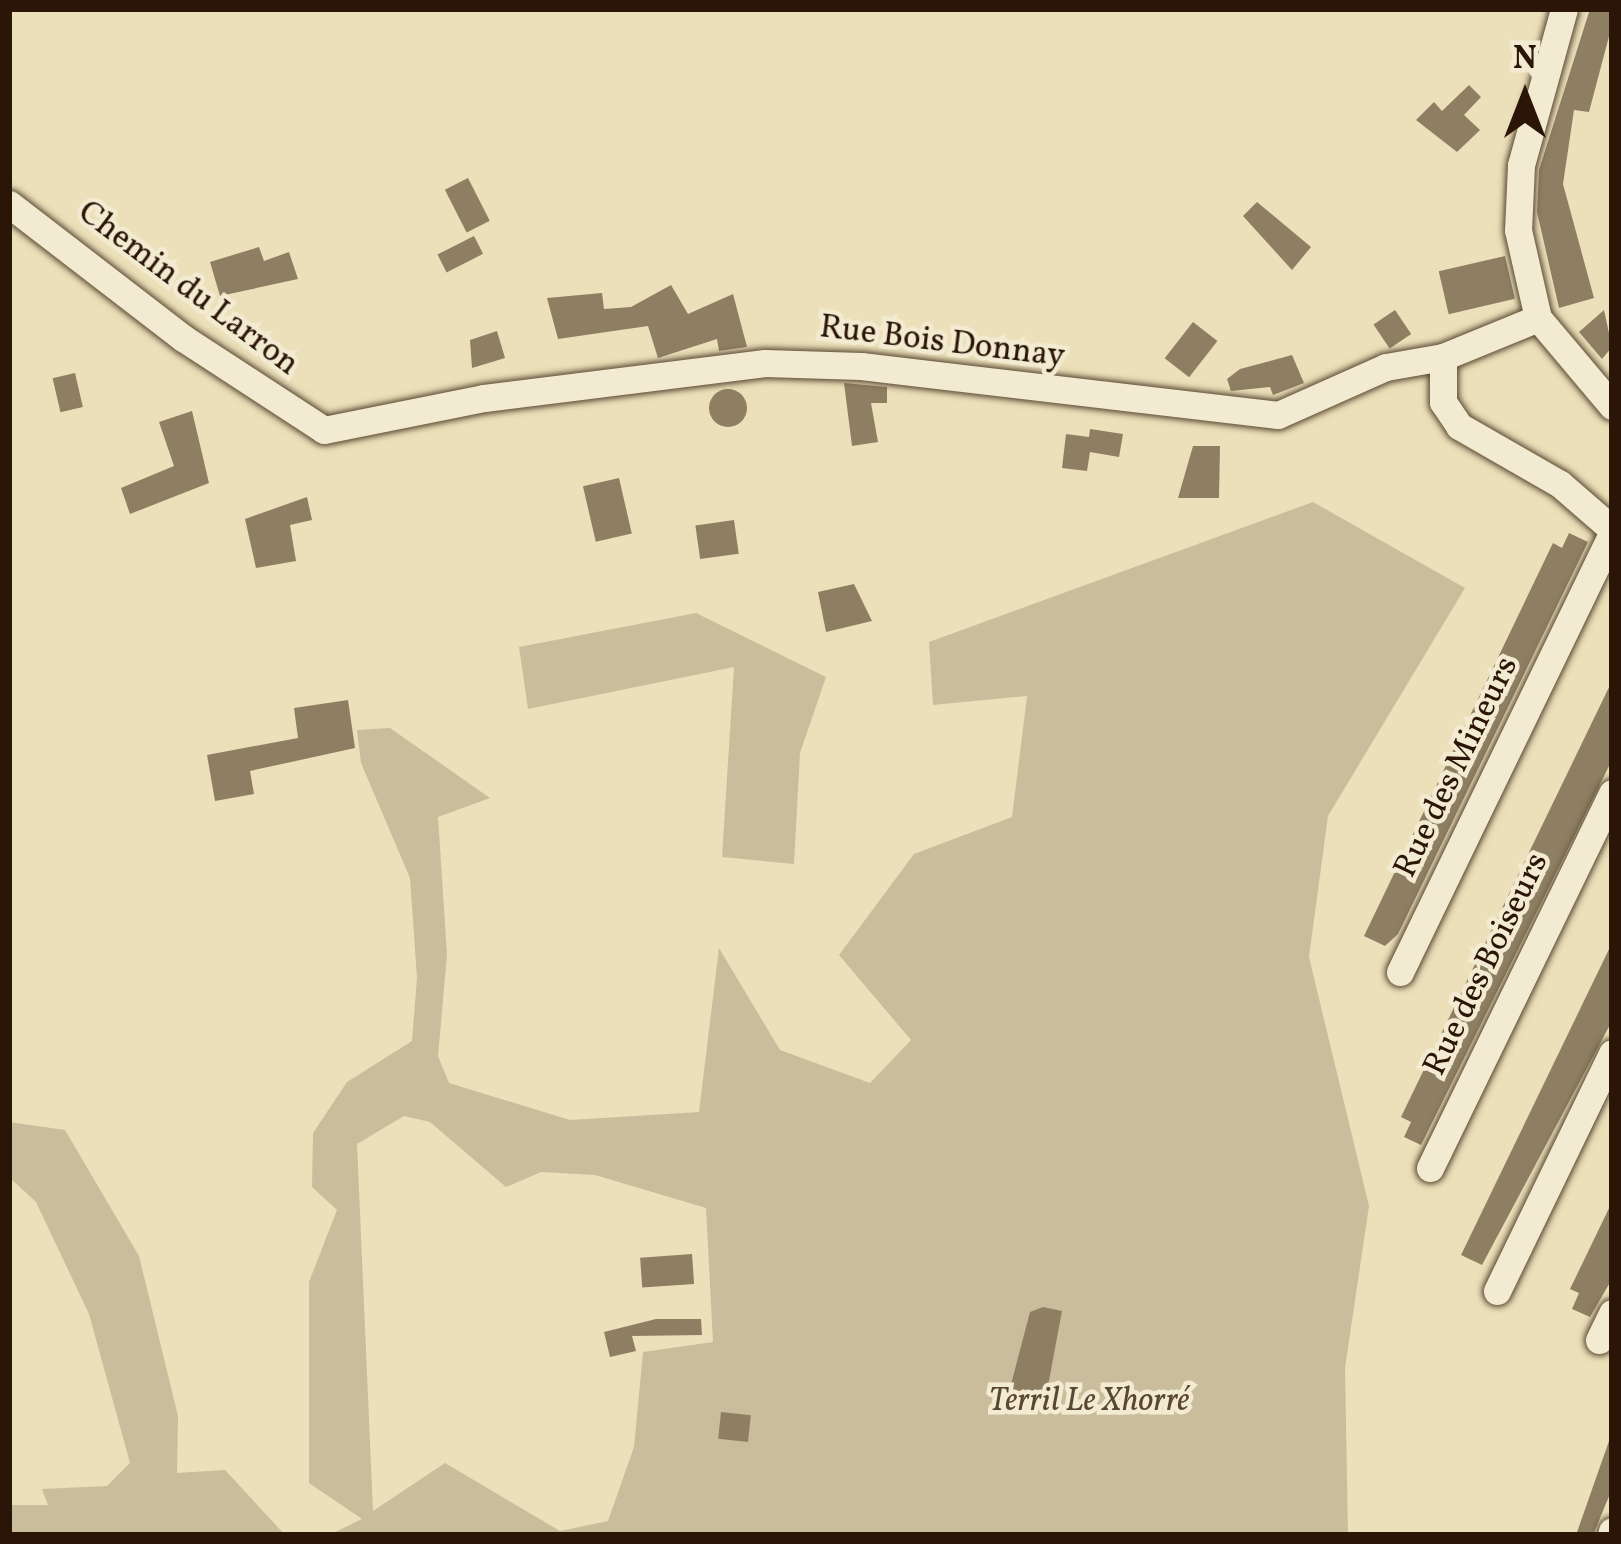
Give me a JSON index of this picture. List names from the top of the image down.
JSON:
{
  "streets": {
    "street": [
      "Chemin du Larron",
      "Rue Bois Donnay",
      "Rue des Mineurs",
      "Rue des Boiseurs"
    ]
  },
  "crossings": [
    ["Chemin du Larron", "Rue Bois Donnay"]
  ],
  "parks": ["Terril Le Xhorré"],
  "north": "top"
}
